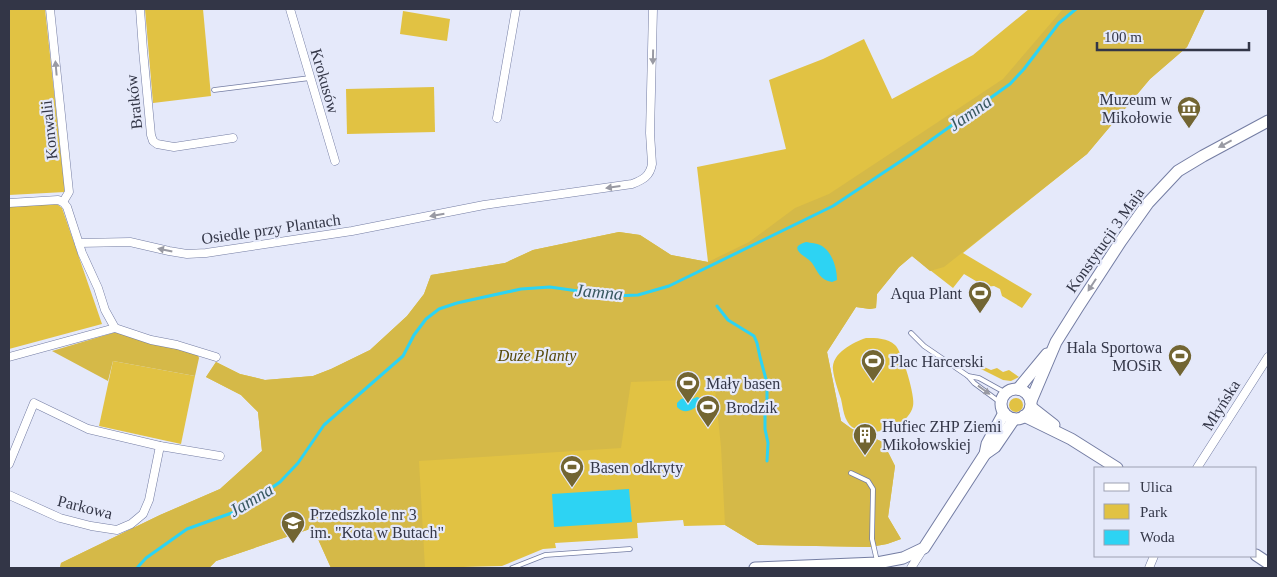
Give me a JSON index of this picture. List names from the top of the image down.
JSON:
{
  "streets": {
    "street": [
      "Krokusów",
      "Bratków",
      "Konwalii",
      "Osiedle przy Plantach",
      "Konstytucji 3 Maja",
      "Młyńska",
      "Parkowa"
    ]
  },
  "one_way": ["Konwalii", "Osiedle przy Plantach", "Konstytucji 3 Maja"],
  "water": ["Jamna"],
  "parks": ["Duże Planty"],
  "places": {
    "museum": ["Muzeum w Mikołowie"],
    "sports": [
      "Aqua Plant",
      "Hala Sportowa MOSiR",
      "Plac Harcerski",
      "Mały basen",
      "Brodzik",
      "Basen odkryty"
    ],
    "building": ["Hufiec ZHP Ziemi Mikołowskiej"],
    "school or university": ["Przedszkole nr 3 im. \"Kota w Butach\""]
  },
  "legend": ["Ulica", "Park", "Woda"],
  "scale_bar": "100 m"
}
